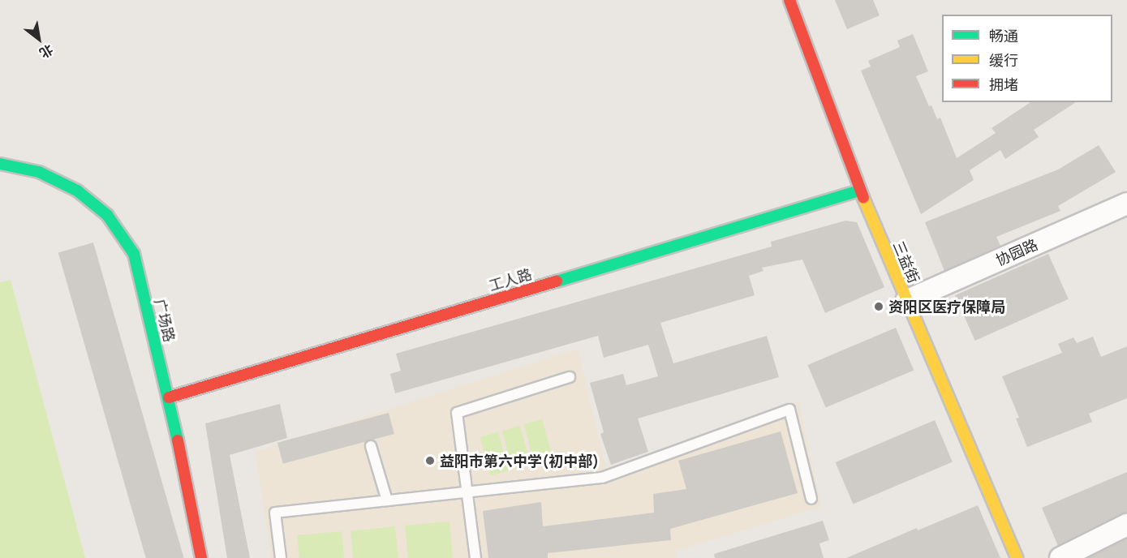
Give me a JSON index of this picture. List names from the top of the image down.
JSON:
{
  "streets": {
    "street": [
      "协园路",
      "三益街",
      "工人路",
      "广场路"
    ]
  },
  "crossings": [
    ["协园路", "三益街"],
    ["三益街", "工人路"],
    ["工人路", "广场路"]
  ],
  "places": ["资阳区医疗保障局", "益阳市第六中学(初中部)"],
  "legend": ["畅通", "缓行", "拥堵"],
  "north": "bottom right"
}
